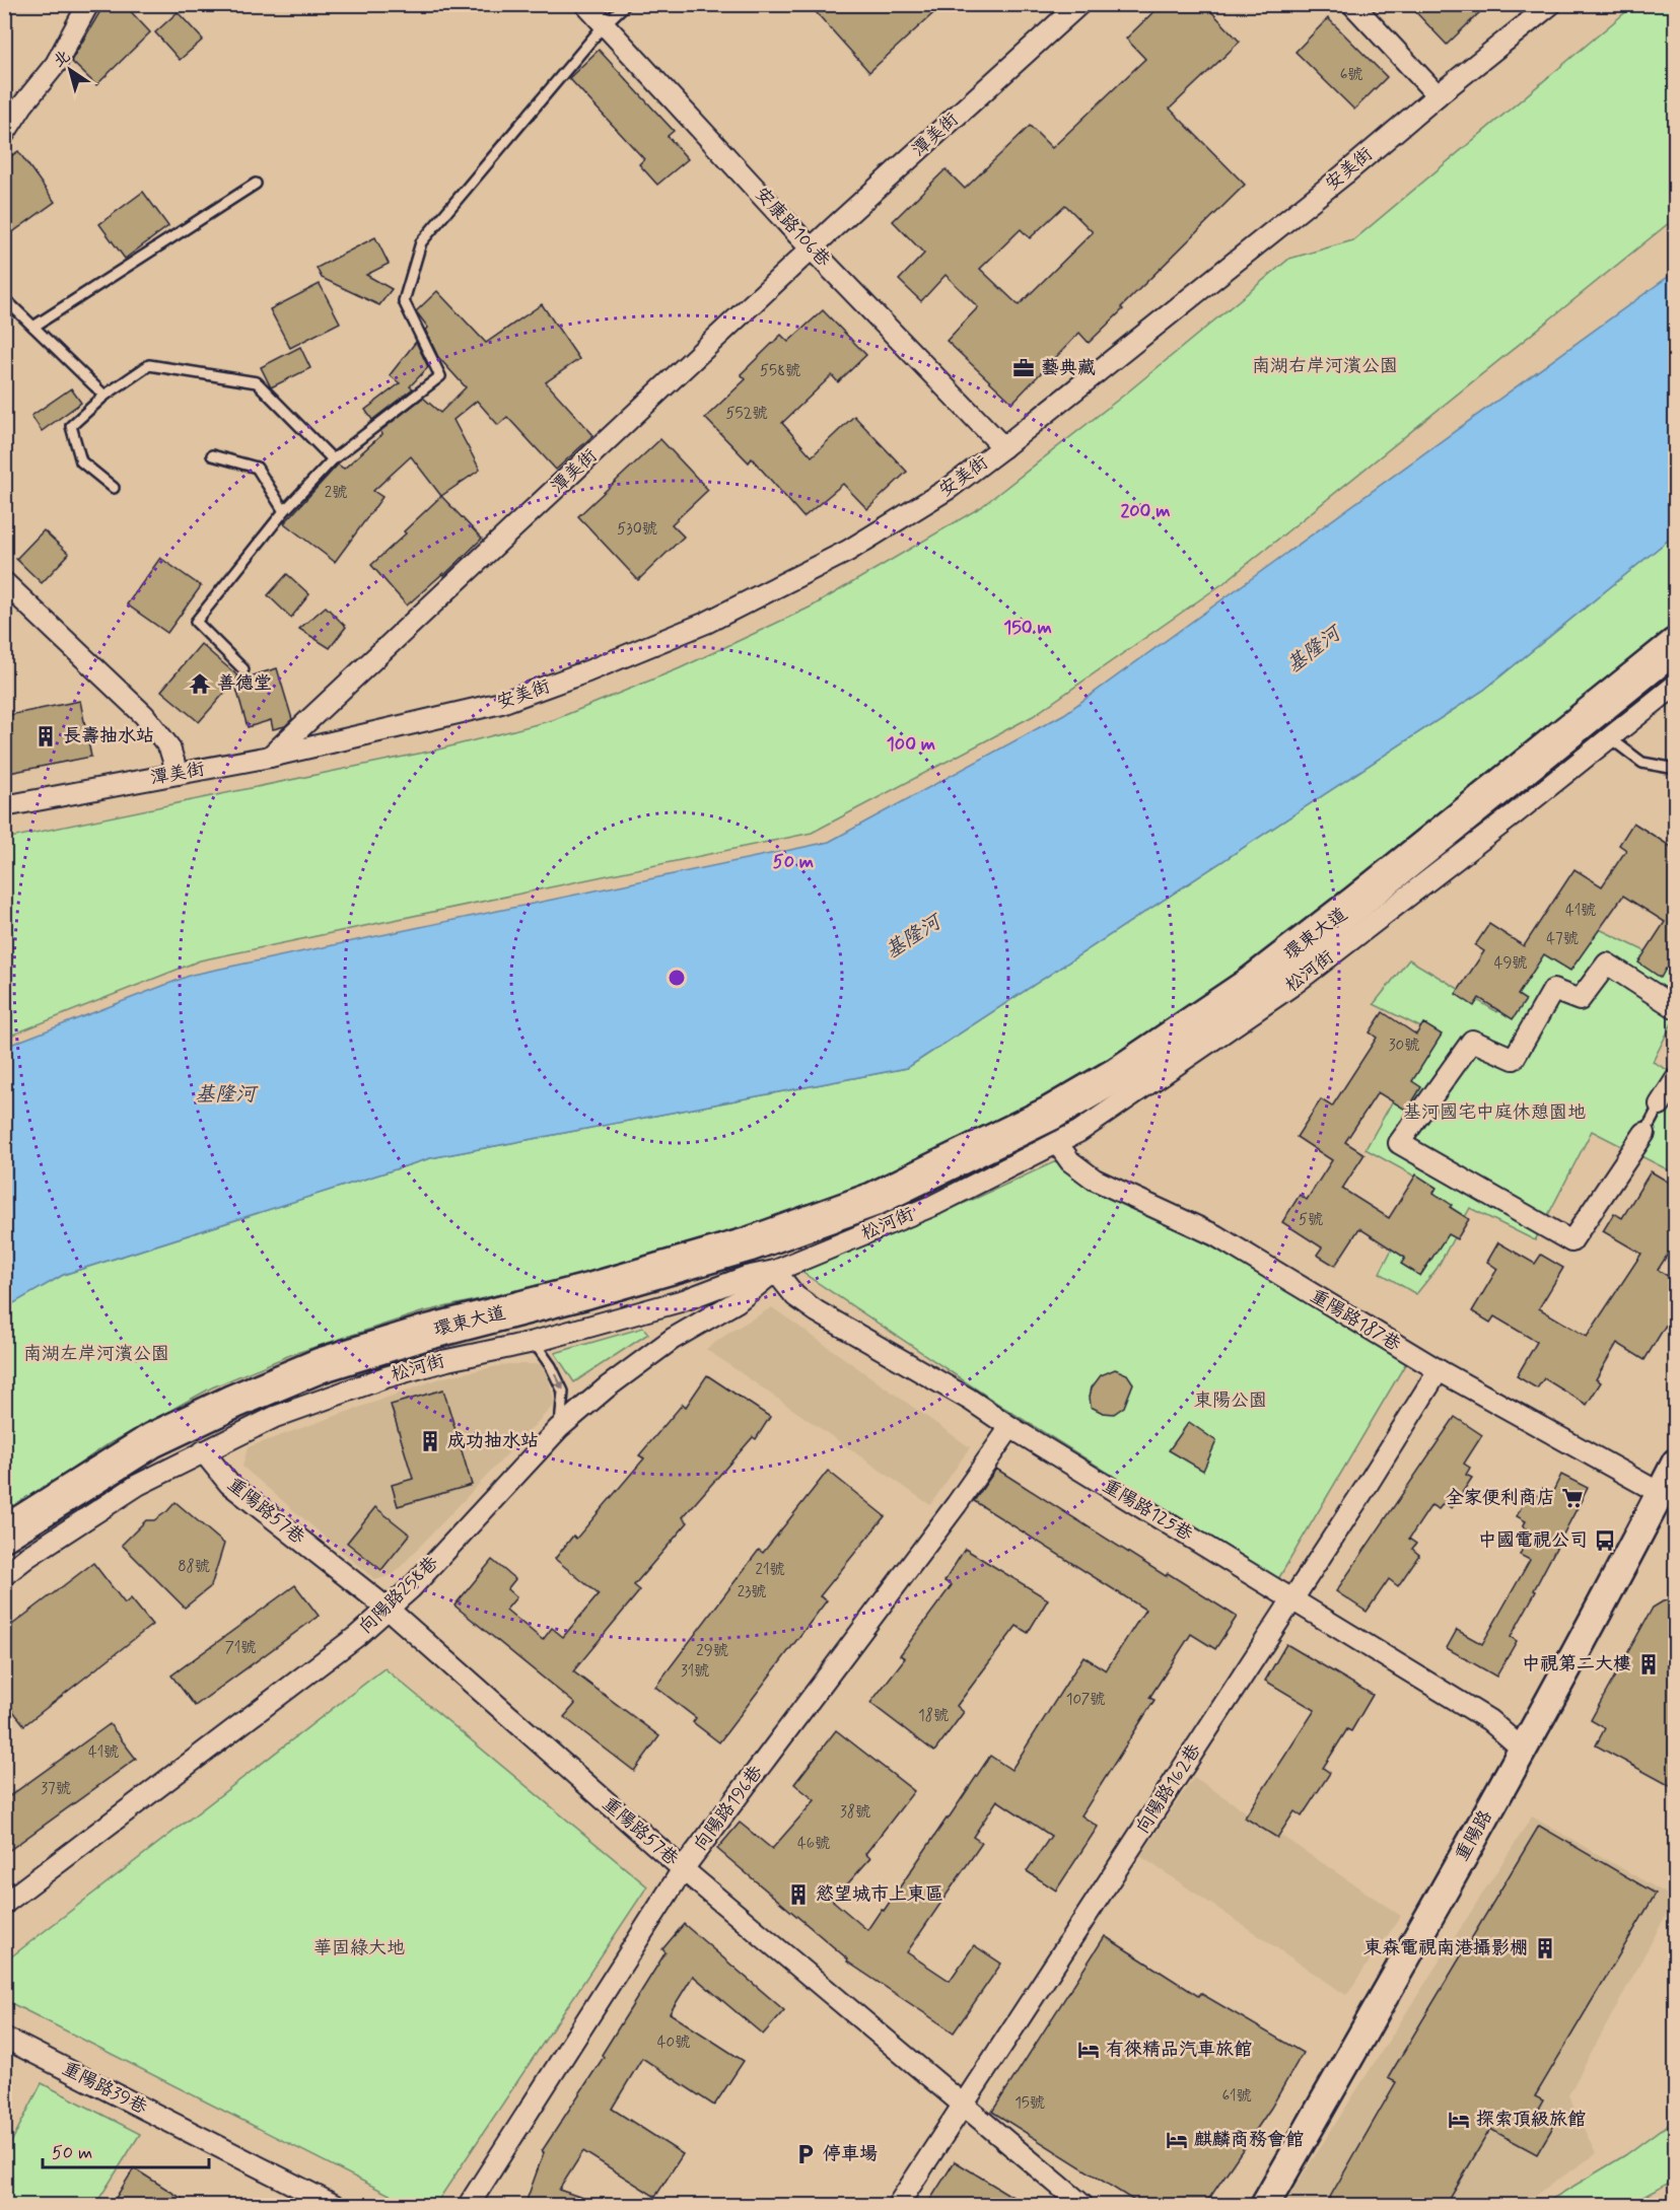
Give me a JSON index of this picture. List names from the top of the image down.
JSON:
{
  "streets": {
    "highway": ["環東大道"],
    "street": [
      "潭美街",
      "安美街",
      "安康路106巷",
      "松河街",
      "重陽路187巷",
      "重陽路125巷",
      "重陽路57巷",
      "向陽路258巷",
      "向陽路162巷",
      "向陽路196巷",
      "重陽路",
      "重陽路39巷"
    ]
  },
  "crossings": [
    ["潭美街", "安美街"],
    ["潭美街", "安康路106巷"],
    ["安美街", "安康路106巷"],
    ["松河街", "重陽路187巷"],
    ["松河街", "重陽路125巷"],
    ["松河街", "重陽路57巷"],
    ["松河街", "向陽路258巷"],
    ["重陽路187巷", "向陽路162巷"],
    ["重陽路187巷", "重陽路"],
    ["重陽路125巷", "向陽路258巷"],
    ["重陽路125巷", "向陽路162巷"],
    ["重陽路125巷", "向陽路196巷"],
    ["重陽路125巷", "重陽路"],
    ["重陽路57巷", "向陽路258巷"],
    ["重陽路57巷", "向陽路162巷"],
    ["重陽路57巷", "向陽路196巷"]
  ],
  "water": ["基隆河"],
  "parks": [
    "南湖右岸河濱公園",
    "基河國宅中庭休憩園地",
    "南湖左岸河濱公園",
    "東陽公園",
    "華固綠大地"
  ],
  "places": {
    "office": ["藝典藏"],
    "temple": ["善德堂"],
    "building": [
      "長壽抽水站",
      "成功抽水站",
      "中視第二大樓",
      "慾望城市上東區",
      "東森電視南港攝影棚"
    ],
    "supermarket": ["全家便利商店"],
    "bus stop": ["中國電視公司"],
    "hotel": ["有徠精品汽車旅館", "探索頂級旅館", "麒麟商務會館"],
    "parking": ["停車場"]
  },
  "house_numbers": [
    "6號",
    "558號",
    "552號",
    "2號",
    "530號",
    "41號",
    "47號",
    "49號",
    "30號",
    "5號",
    "88號",
    "21號",
    "23號",
    "71號",
    "29號",
    "31號",
    "107號",
    "18號",
    "41號",
    "37號",
    "38號",
    "46號",
    "40號",
    "61號",
    "15號"
  ],
  "scale_bar": "50 m",
  "north": "top left",
  "rings": [
    "200 m",
    "150 m",
    "100 m",
    "50 m"
  ]
}
